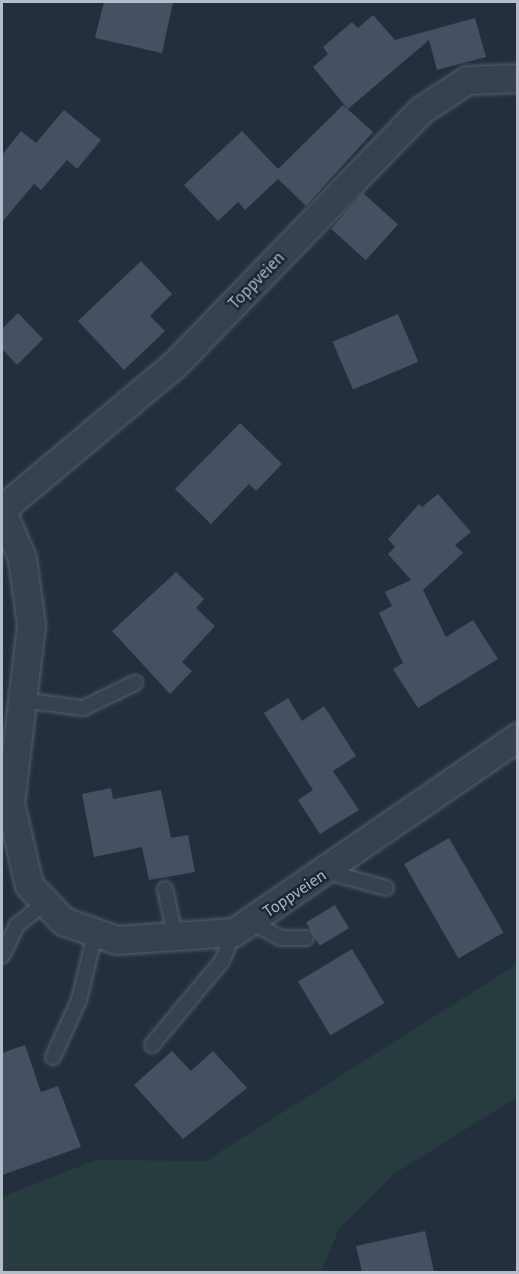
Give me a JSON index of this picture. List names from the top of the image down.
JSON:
{
  "streets": {
    "street": ["Toppveien"]
  }
}
